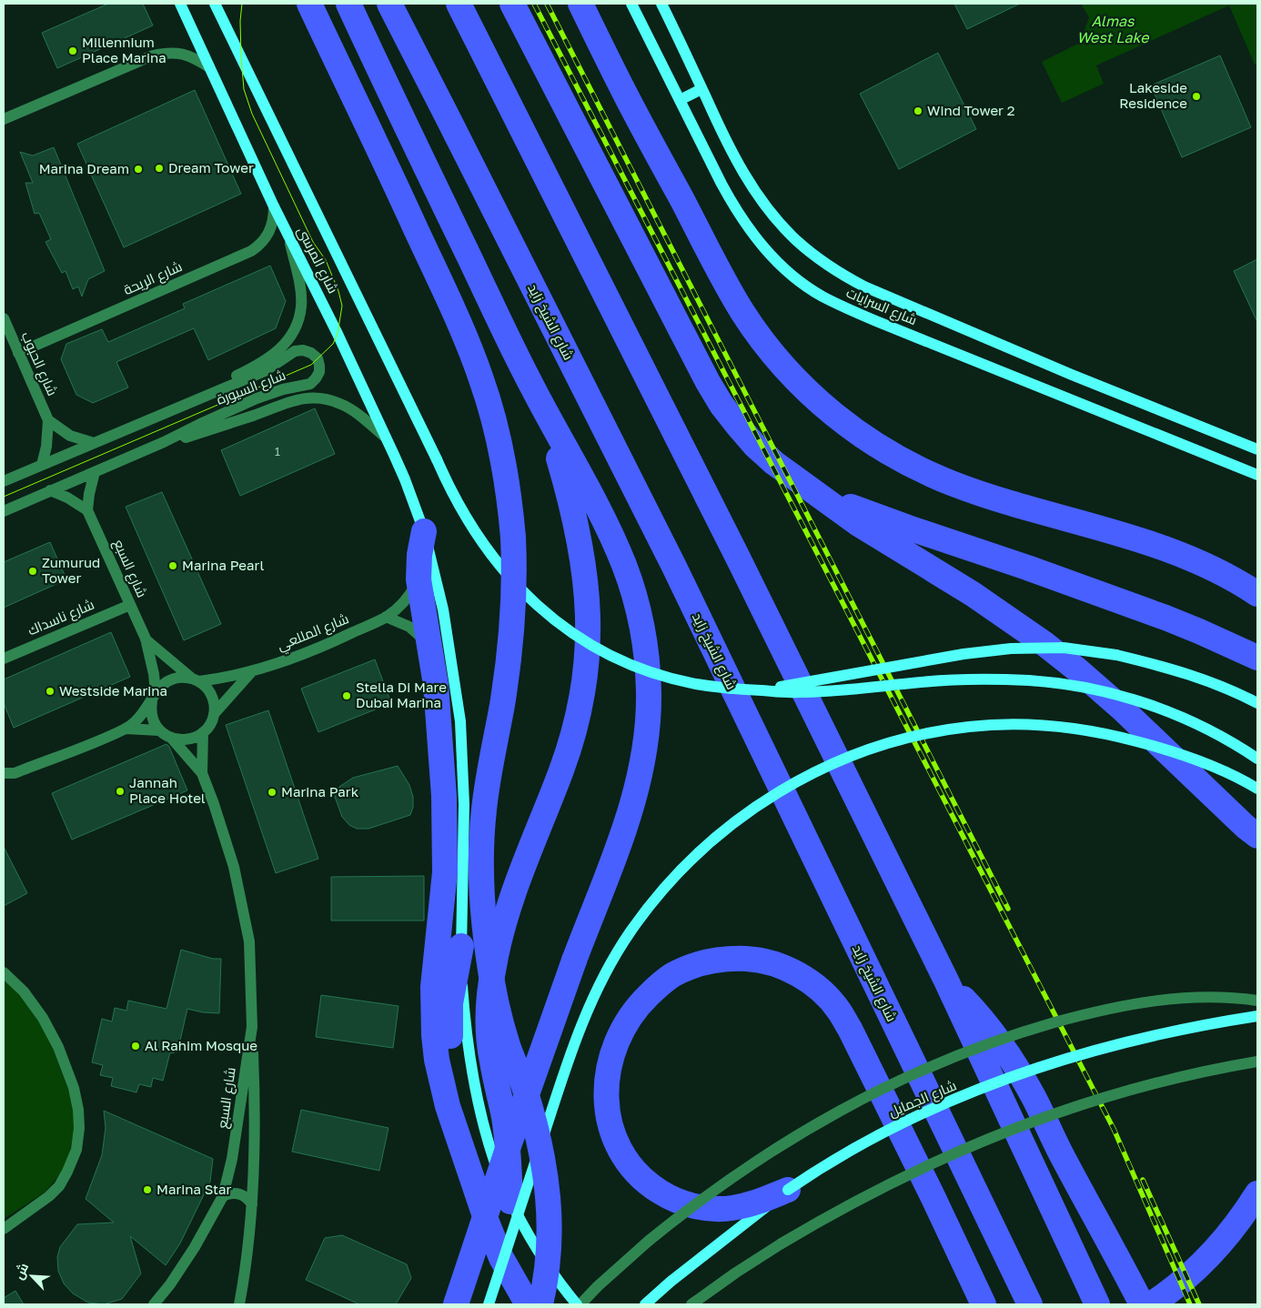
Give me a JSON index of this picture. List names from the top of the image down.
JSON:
{
  "streets": {
    "highway": ["شارع الشيخ زايد"],
    "main road": ["شارع المرسى", "شارع السرايات", "شارع الجمايل"],
    "street": [
      "شارع الريحة",
      "شارع الحبوب",
      "شارع السيورة",
      "شارع السبع",
      "شارع ناسداك",
      "شارع المللعي"
    ]
  },
  "crossings": [
    ["شارع المرسى", "شارع الريحة"],
    ["شارع المرسى", "شارع السيورة"],
    ["شارع الريحة", "شارع الحبوب"],
    ["شارع الحبوب", "شارع السيورة"],
    ["شارع السبع", "شارع ناسداك"],
    ["شارع السبع", "شارع المللعي"]
  ],
  "water": ["Almas West Lake"],
  "places": [
    "Millennium Place Marina",
    "Lakeside Residence",
    "Wind Tower 2",
    "Dream Tower",
    "Marina Dream",
    "Marina Pearl",
    "Zumurud Tower",
    "Westside Marina",
    "Stella Di Mare Dubai Marina",
    "Jannah Place Hotel",
    "Marina Park",
    "Al Rahim Mosque",
    "Marina Star"
  ],
  "house_numbers": ["1"],
  "north": "top left"
}
